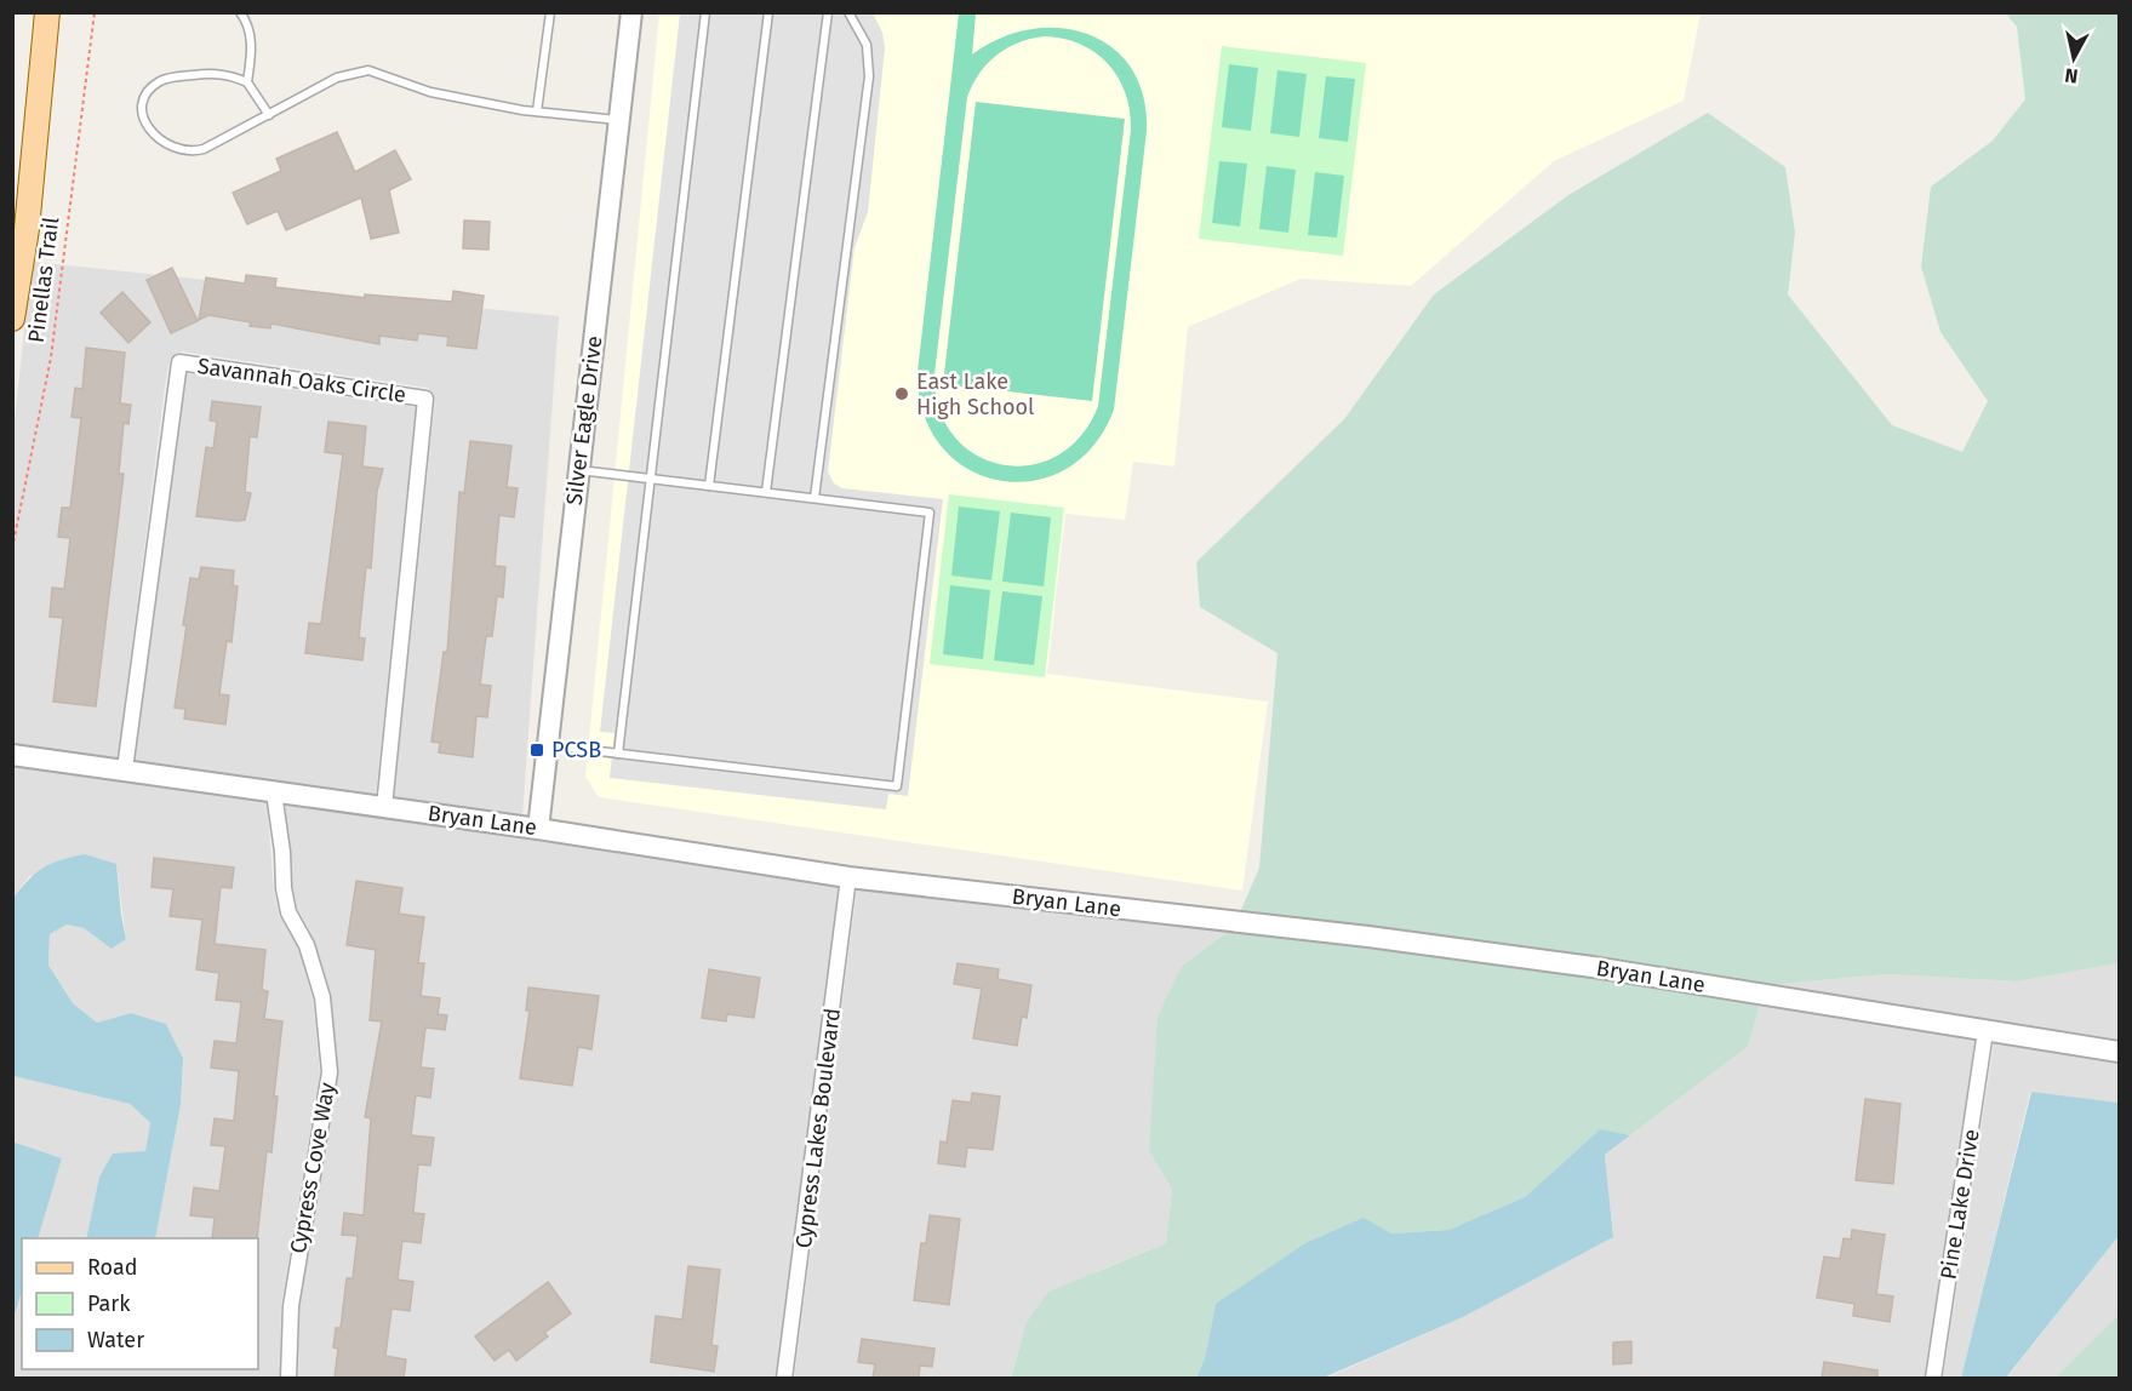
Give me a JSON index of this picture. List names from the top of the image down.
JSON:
{
  "streets": {
    "street": [
      "Savannah Oaks Circle",
      "Silver Eagle Drive",
      "Bryan Lane",
      "Cypress Lakes Boulevard",
      "Cypress Cove Way",
      "Pine Lake Drive"
    ],
    "path": ["Pinellas Trail"]
  },
  "crossings": [
    ["Savannah Oaks Circle", "Bryan Lane"],
    ["Silver Eagle Drive", "Bryan Lane"],
    ["Bryan Lane", "Cypress Lakes Boulevard"],
    ["Bryan Lane", "Cypress Cove Way"],
    ["Bryan Lane", "Pine Lake Drive"]
  ],
  "places": {
    "other": ["East Lake High School"],
    "transit": ["PCSB"]
  },
  "legend": ["Road", "Park", "Water"],
  "north": "bottom"
}
